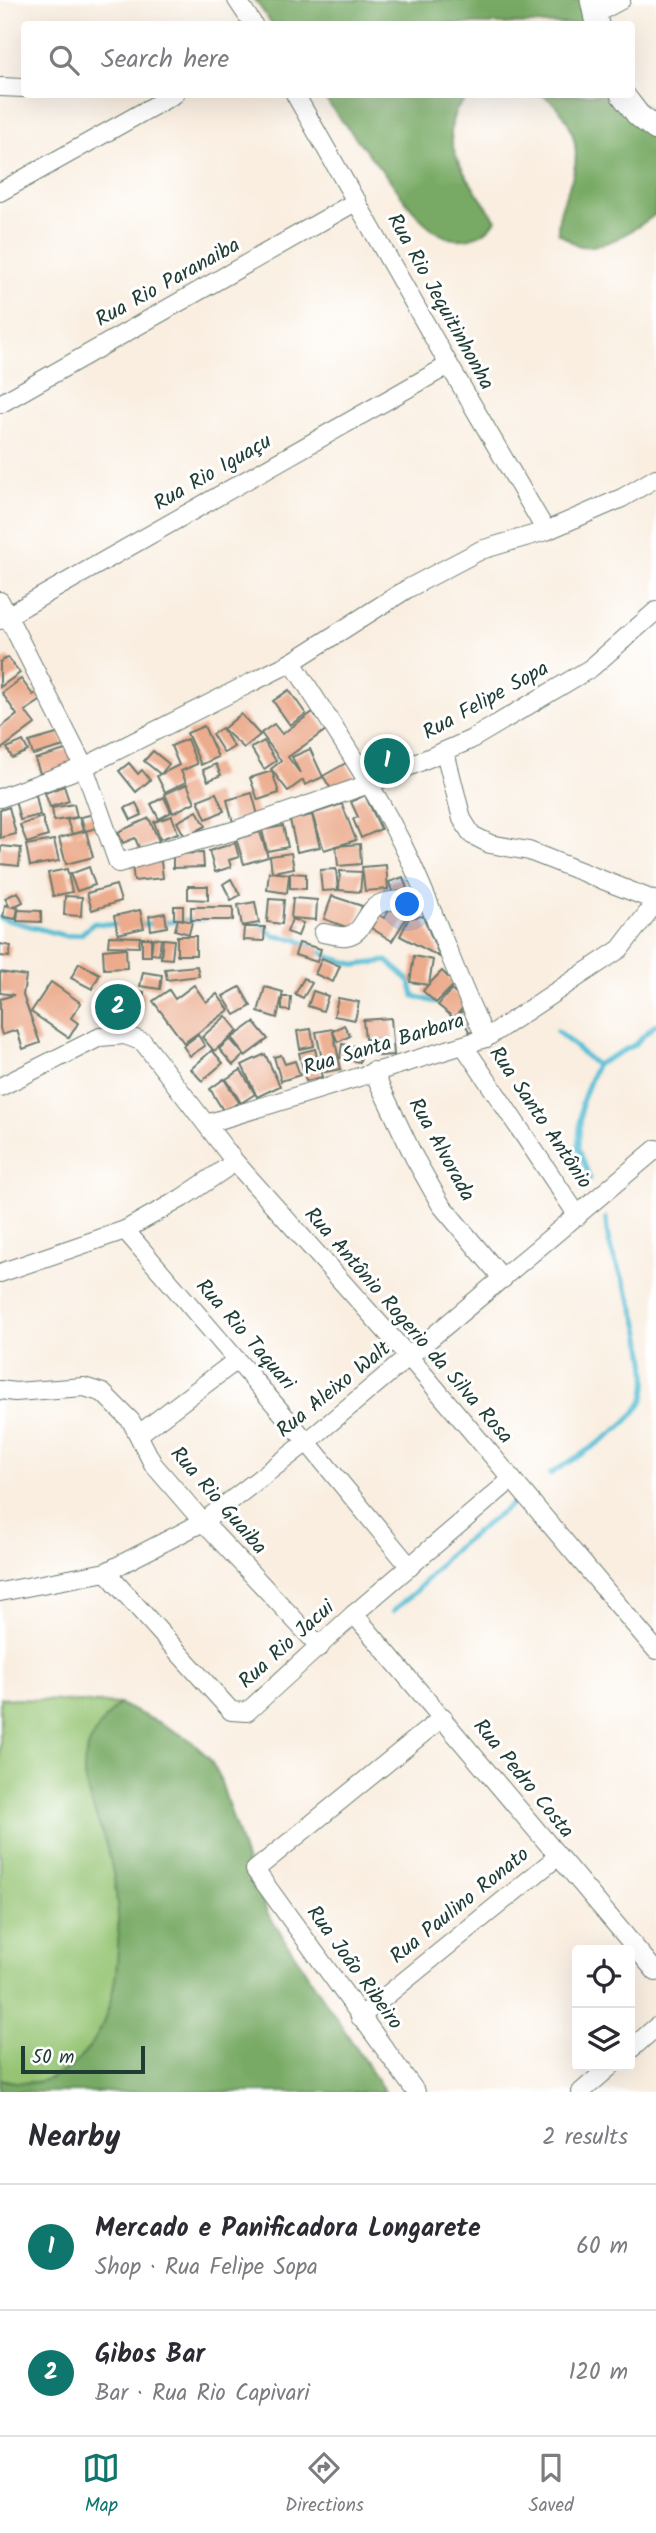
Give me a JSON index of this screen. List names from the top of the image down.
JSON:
{
  "streets": {
    "street": [
      "Rua Rio Paranaiba",
      "Rua Rio Jequitinhonha",
      "Rua Rio Iguaçu",
      "Rua Felipe Sopa",
      "Rua Santa Barbara",
      "Rua Santo Antônio",
      "Rua Alvorada",
      "Rua Antônio Rogerio da Silva Rosa",
      "Rua Rio Taquari",
      "Rua Aleixo Walt",
      "Rua Rio Guaiba",
      "Rua Rio Jacui",
      "Rua Pedro Costa",
      "Rua Paulino Ronato",
      "Rua João Ribeiro"
    ]
  },
  "crossings": [
    ["Rua Rio Paranaiba", "Rua Rio Jequitinhonha"],
    ["Rua Rio Jequitinhonha", "Rua Rio Iguaçu"],
    ["Rua Santa Barbara", "Rua Santo Antônio"],
    ["Rua Santa Barbara", "Rua Alvorada"],
    ["Rua Santa Barbara", "Rua Antônio Rogerio da Silva Rosa"],
    ["Rua Santo Antônio", "Rua Aleixo Walt"],
    ["Rua Alvorada", "Rua Aleixo Walt"],
    ["Rua Antônio Rogerio da Silva Rosa", "Rua Aleixo Walt"],
    ["Rua Antônio Rogerio da Silva Rosa", "Rua Rio Jacui"],
    ["Rua Rio Taquari", "Rua Aleixo Walt"],
    ["Rua Rio Taquari", "Rua Rio Jacui"],
    ["Rua Aleixo Walt", "Rua Rio Guaiba"],
    ["Rua Aleixo Walt", "Rua Rio Jacui"],
    ["Rua Rio Guaiba", "Rua Rio Jacui"],
    ["Rua Rio Jacui", "Rua Pedro Costa"],
    ["Rua Pedro Costa", "Rua Paulino Ronato"],
    ["Rua Pedro Costa", "Rua João Ribeiro"],
    ["Rua Paulino Ronato", "Rua João Ribeiro"]
  ],
  "scale_bar": "50 m",
  "page": {
    "search": "Search here",
    "pins": ["1", "2"],
    "scale": "50 m",
    "heading": ["Nearby", "2 results"],
    "list": [
      {
        "mark": "1",
        "name": "Mercado e Panificadora Longarete",
        "note": "Shop · Rua Felipe Sopa",
        "value": "60 m"
      },
      {
        "mark": "2",
        "name": "Gibos Bar",
        "note": "Bar · Rua Rio Capivari",
        "value": "120 m"
      }
    ],
    "nav": ["Map", "Directions", "Saved"]
  }
}
